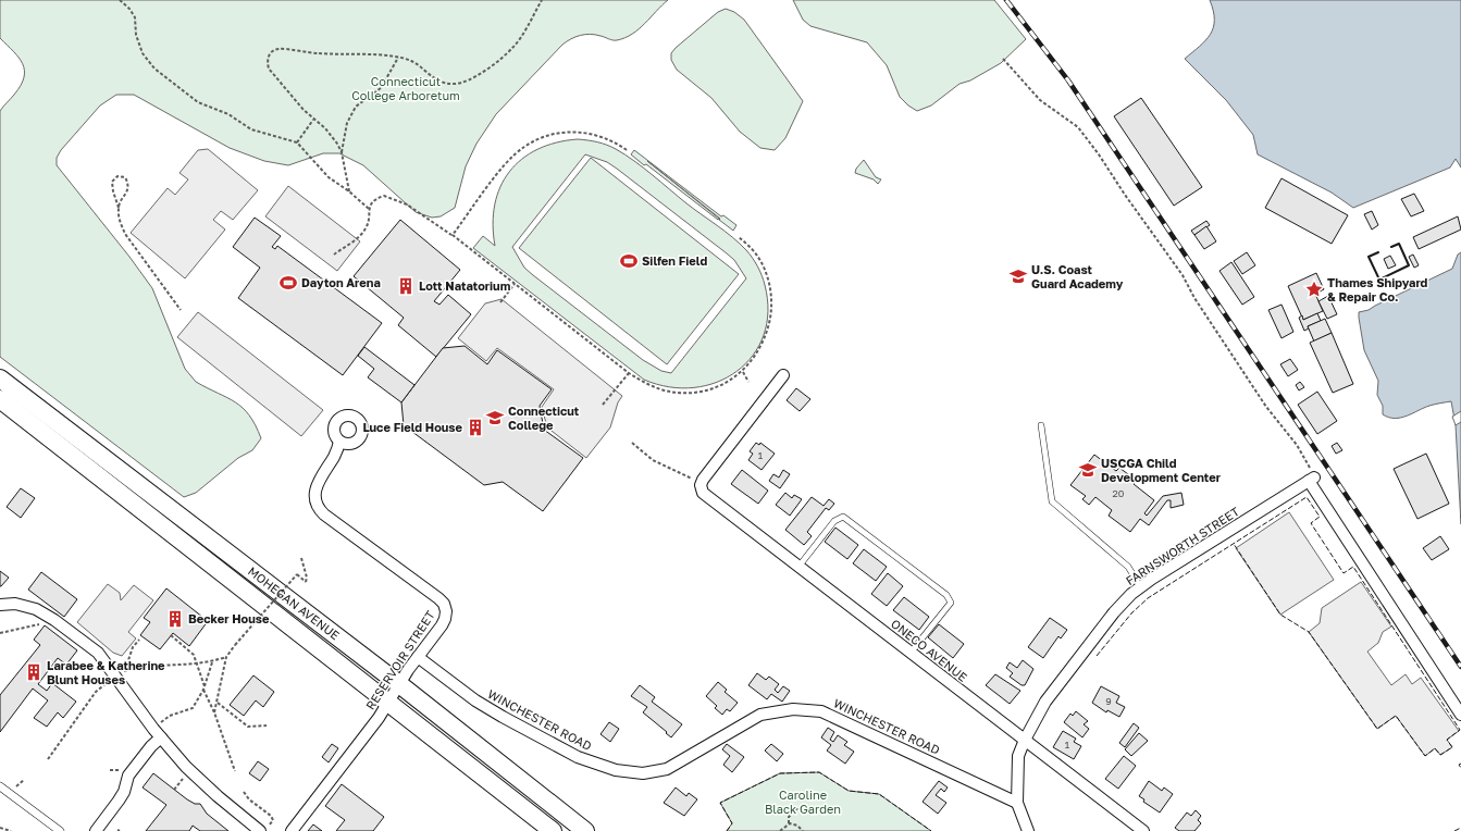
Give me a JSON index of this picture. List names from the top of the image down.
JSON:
{
  "streets": {
    "highway": ["MOHEGAN AVENUE"],
    "street": [
      "FARNSWORTH STREET",
      "ONECO AVENUE",
      "RESERVOIR STREET",
      "WINCHESTER ROAD"
    ]
  },
  "crossings": [
    ["FARNSWORTH STREET", "ONECO AVENUE"],
    ["FARNSWORTH STREET", "WINCHESTER ROAD"],
    ["MOHEGAN AVENUE", "RESERVOIR STREET"],
    ["RESERVOIR STREET", "WINCHESTER ROAD"]
  ],
  "parks": ["Connecticut College Arboretum", "Caroline Black Garden"],
  "places": {
    "sports": ["Silfen Field", "Dayton Arena"],
    "school or university": ["U.S. Coast Guard Academy", "Connecticut College", "USCGA Child Development Center"],
    "building": [
      "Lott Natatorium",
      "Luce Field House",
      "Becker House",
      "Larabee & Katherine Blunt Houses"
    ],
    "place": ["Thames Shipyard & Repair Co."]
  },
  "house_numbers": [
    "1",
    "20",
    "9",
    "1"
  ]
}
